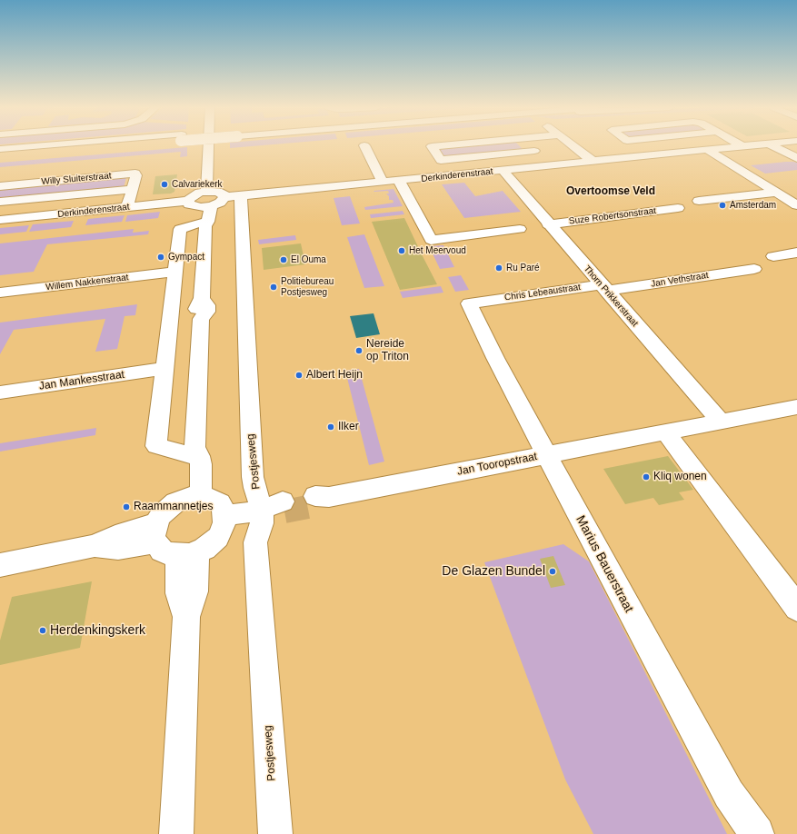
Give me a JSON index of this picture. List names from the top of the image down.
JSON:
{
  "streets": {
    "main road": [
      "Derkinderenstraat",
      "Willy Sluiterstraat",
      "Suze Robertsonstraat",
      "Jan Vethstraat",
      "Willem Nakkenstraat",
      "Chris Lebeaustraat",
      "Thorn Prikkerstraat",
      "Jan Mankesstraat",
      "Postjesweg",
      "Jan Tooropstraat",
      "Marius Bauerstraat"
    ]
  },
  "crossings": [
    ["Derkinderenstraat", "Willy Sluiterstraat"],
    ["Derkinderenstraat", "Thorn Prikkerstraat"],
    ["Derkinderenstraat", "Postjesweg"],
    ["Suze Robertsonstraat", "Thorn Prikkerstraat"],
    ["Jan Vethstraat", "Chris Lebeaustraat"],
    ["Jan Vethstraat", "Thorn Prikkerstraat"],
    ["Chris Lebeaustraat", "Thorn Prikkerstraat"],
    ["Chris Lebeaustraat", "Marius Bauerstraat"],
    ["Thorn Prikkerstraat", "Jan Tooropstraat"],
    ["Jan Tooropstraat", "Marius Bauerstraat"]
  ],
  "districts": ["Overtoomse Veld"],
  "places": [
    "Calvariekerk",
    "Amsterdam",
    "Het Meervoud",
    "Gympact",
    "El Ouma",
    "Ru Paré",
    "Politiebureau Postjesweg",
    "Nereide op Triton",
    "Albert Heijn",
    "Ilker",
    "Kliq wonen",
    "Raammannetjes",
    "De Glazen Bundel",
    "Herdenkingskerk"
  ]
}
